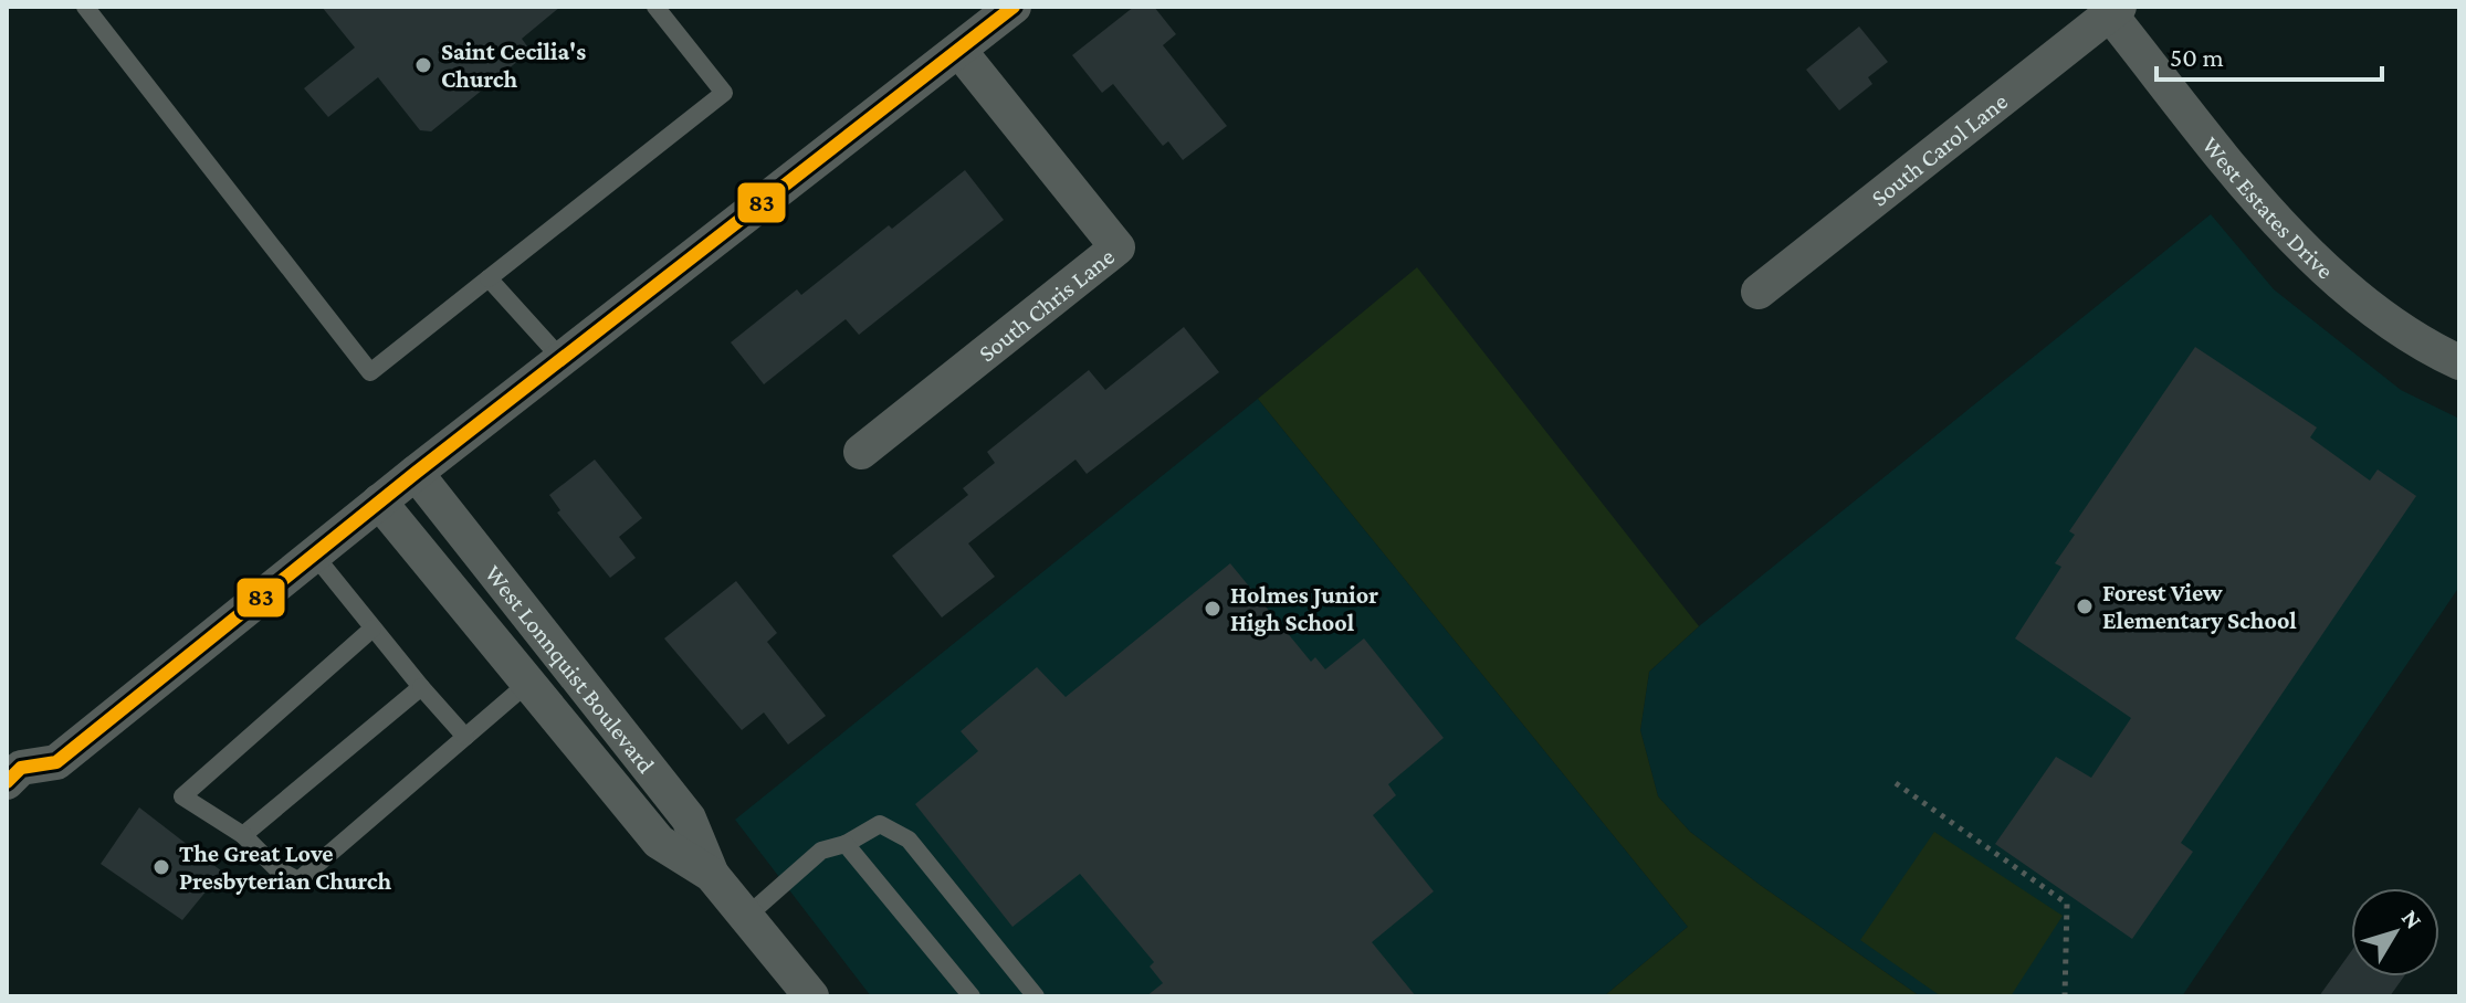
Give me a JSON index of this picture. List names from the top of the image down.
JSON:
{
  "streets": {
    "street": [
      "South Carol Lane",
      "West Estates Drive",
      "South Chris Lane",
      "West Lonnquist Boulevard"
    ]
  },
  "crossings": [
    ["South Carol Lane", "West Estates Drive"]
  ],
  "places": [
    "Saint Cecilia's Church",
    "Forest View Elementary School",
    "Holmes Junior High School",
    "The Great Love Presbyterian Church"
  ],
  "lines": ["transit line 83"],
  "scale_bar": "50 m",
  "north": "top right"
}
